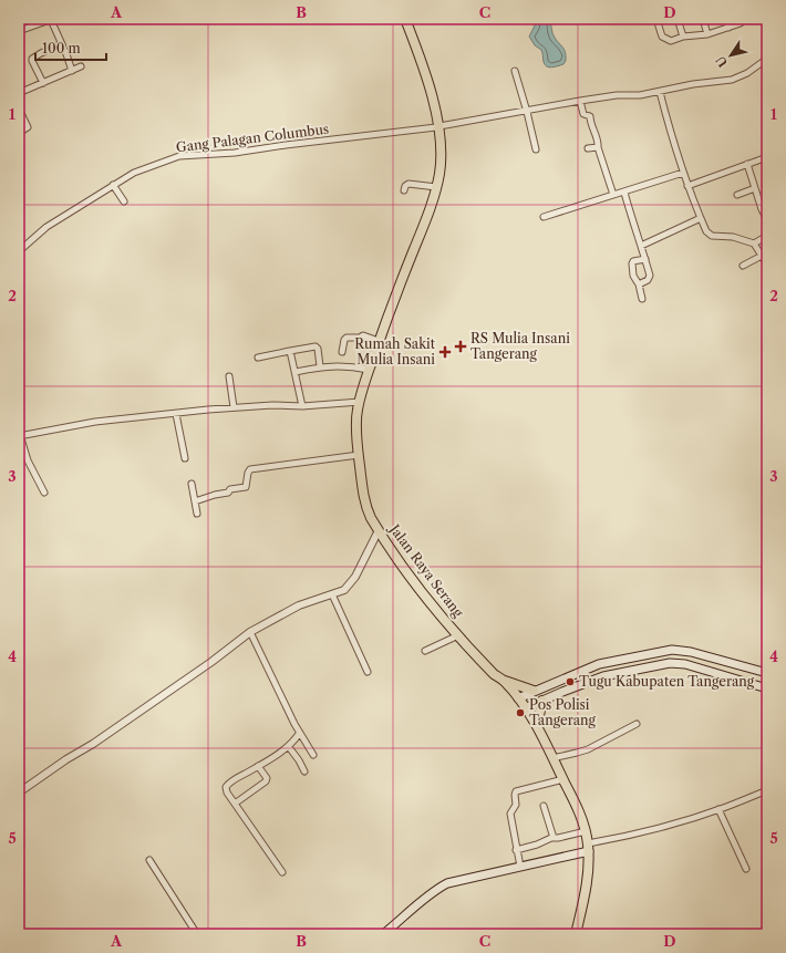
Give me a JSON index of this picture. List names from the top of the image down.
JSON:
{
  "streets": {
    "highway": ["Jalan Raya Serang"],
    "street": ["Gang Palagan Columbus"]
  },
  "crossings": [
    ["Gang Palagan Columbus", "Jalan Raya Serang"]
  ],
  "places": {
    "health": ["RS Mulia Insani Tangerang", "Rumah Sakit Mulia Insani"],
    "other": ["Tugu Kabupaten Tangerang", "Pos Polisi Tangerang"]
  },
  "scale_bar": "100 m",
  "north": "bottom left",
  "grid": {
    "columns": [
      "A",
      "B",
      "C",
      "D"
    ],
    "rows": [
      "1",
      "2",
      "3",
      "4",
      "5"
    ]
  }
}
